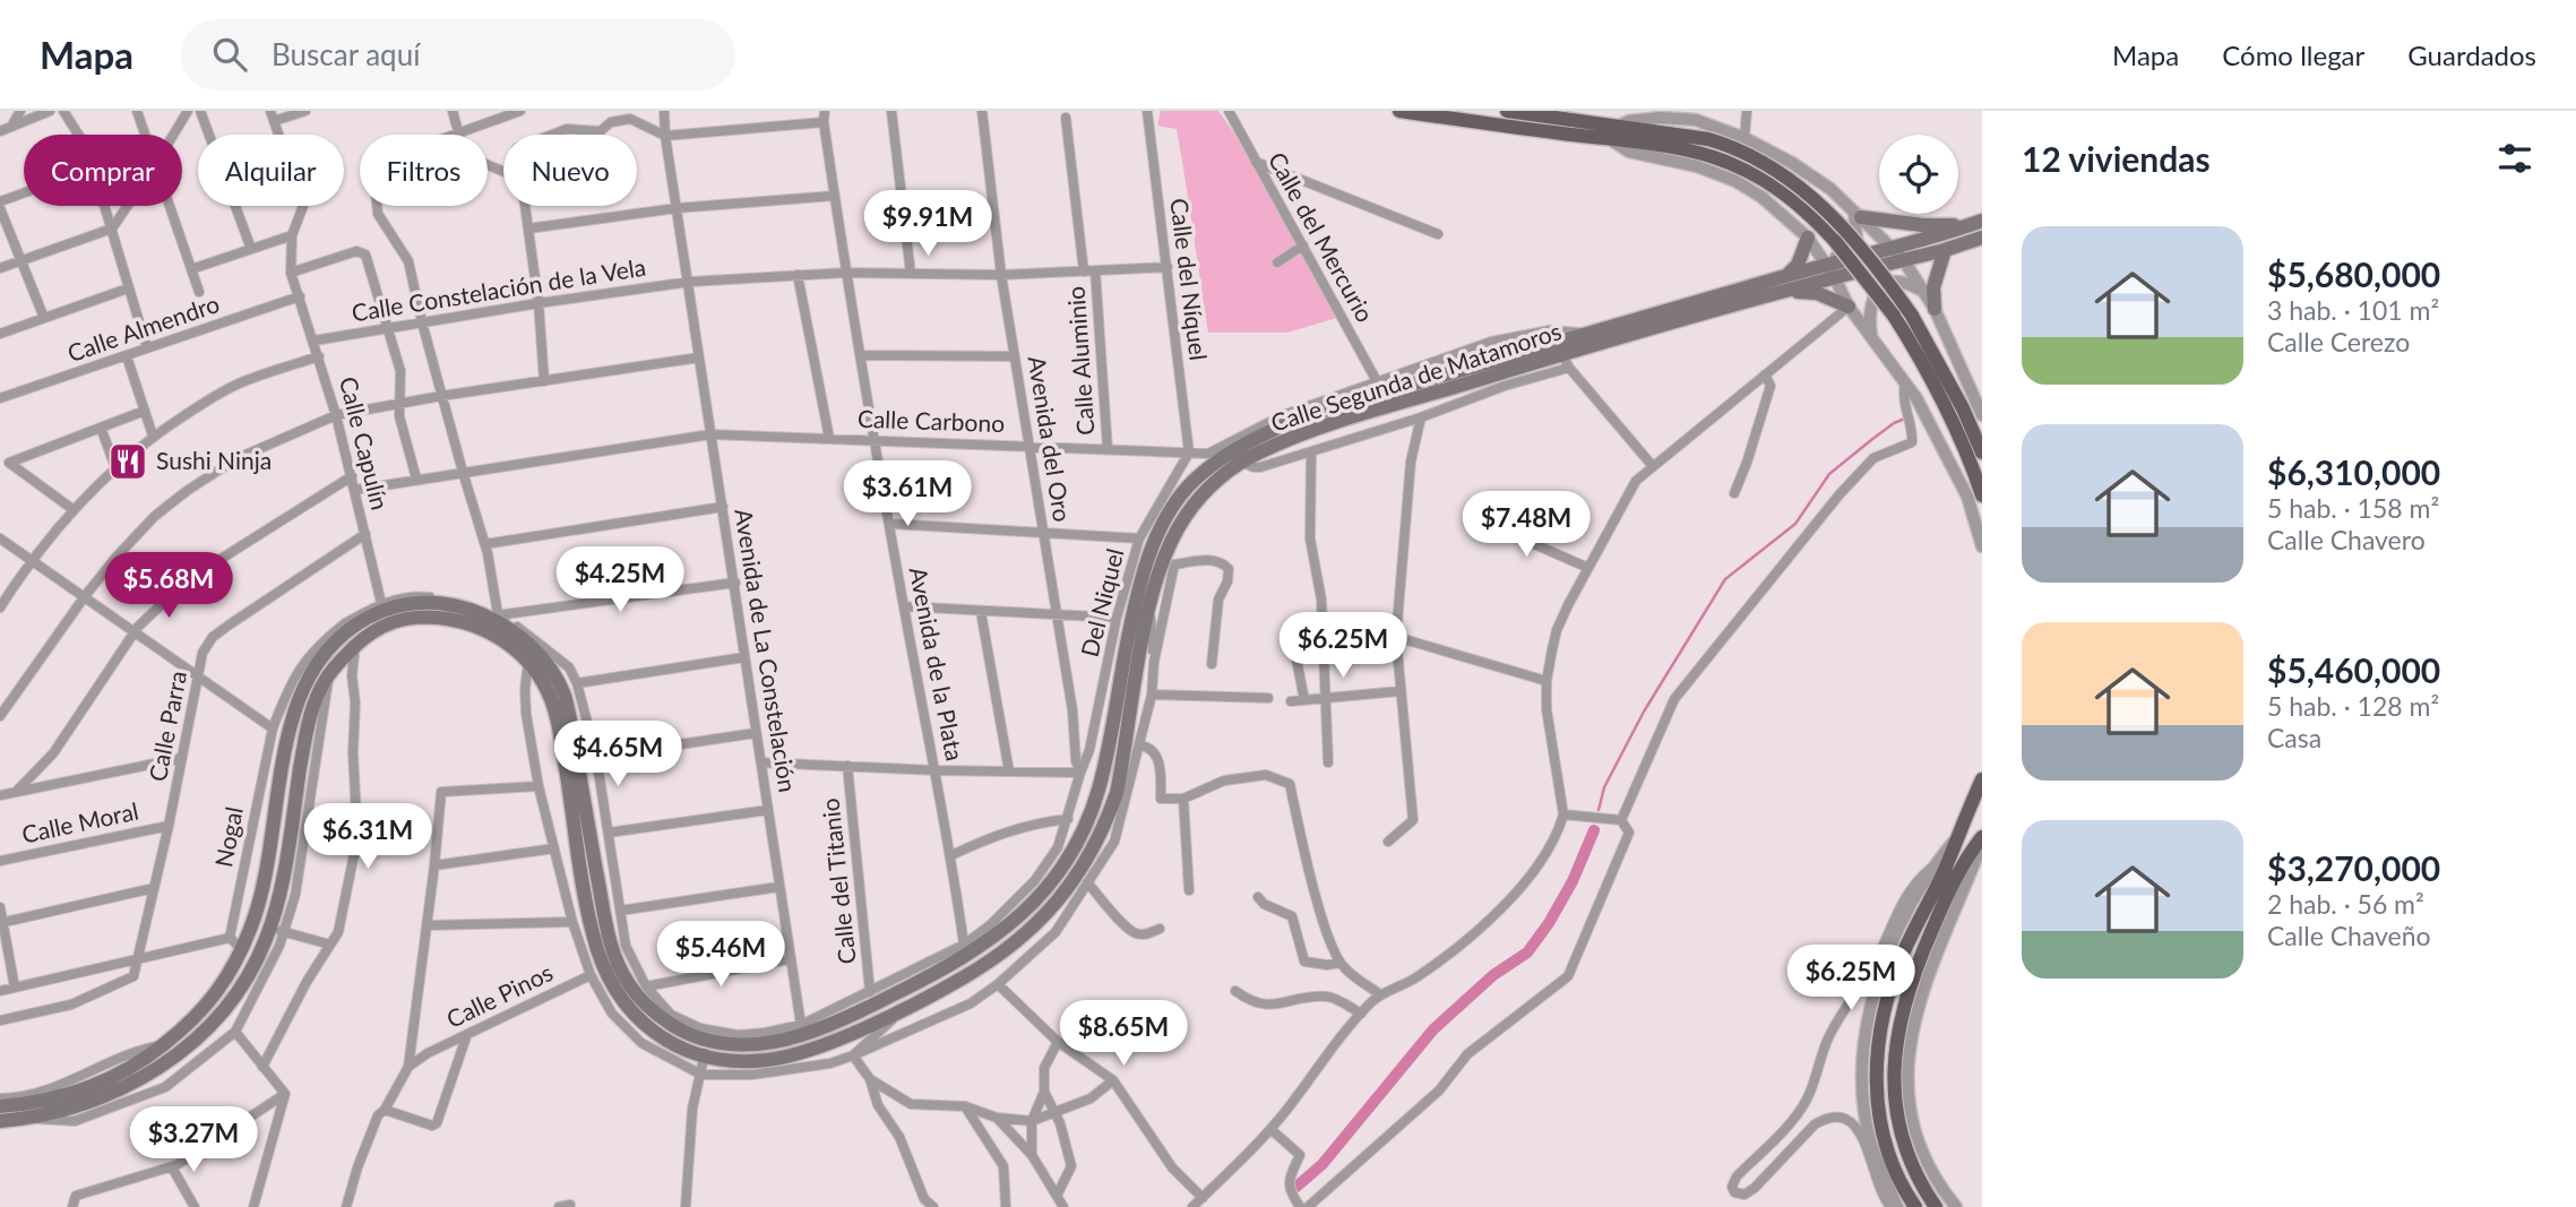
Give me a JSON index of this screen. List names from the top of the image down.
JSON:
{
  "streets": {
    "main road": ["Calle Segunda de Matamoros"],
    "street": [
      "Calle del Mercurio",
      "Calle del Níquel",
      "Calle Constelación de la Vela",
      "Calle Almendro",
      "Calle Aluminio",
      "Calle Carbono",
      "Avenida del Oro",
      "Calle Capulín",
      "Del Niquel",
      "Avenida de La Constelación",
      "Avenida de la Plata",
      "Calle Parra",
      "Calle Moral",
      "Nogal",
      "Calle del Titanio",
      "Calle Pinos"
    ]
  },
  "crossings": [
    ["Calle del Níquel", "Calle Constelación de la Vela"],
    ["Calle del Níquel", "Calle Carbono"],
    ["Calle del Níquel", "Del Niquel"],
    ["Calle Constelación de la Vela", "Calle Aluminio"],
    ["Calle Constelación de la Vela", "Avenida del Oro"],
    ["Calle Constelación de la Vela", "Calle Capulín"],
    ["Calle Constelación de la Vela", "Avenida de La Constelación"],
    ["Calle Constelación de la Vela", "Avenida de la Plata"],
    ["Calle Almendro", "Calle Capulín"],
    ["Calle Aluminio", "Calle Carbono"],
    ["Calle Segunda de Matamoros", "Calle Carbono"],
    ["Calle Carbono", "Avenida del Oro"],
    ["Calle Carbono", "Calle Capulín"],
    ["Calle Carbono", "Del Niquel"],
    ["Calle Carbono", "Avenida de La Constelación"],
    ["Calle Carbono", "Avenida de la Plata"],
    ["Avenida del Oro", "Del Niquel"],
    ["Calle Capulín", "Calle Parra"],
    ["Calle Capulín", "Nogal"],
    ["Del Niquel", "Avenida de La Constelación"],
    ["Del Niquel", "Avenida de la Plata"],
    ["Del Niquel", "Calle del Titanio"],
    ["Calle Parra", "Calle Moral"]
  ],
  "places": {
    "restaurant": ["Sushi Ninja"]
  },
  "page": {
    "header": "Mapa",
    "search": "Buscar aquí",
    "nav": ["Mapa", "Cómo llegar", "Guardados"],
    "heading": "12 viviendas",
    "chip": [
      "Comprar",
      "Alquilar",
      "Filtros",
      "Nuevo"
    ],
    "price": [
      "$9.91M",
      "$3.61M",
      "$7.48M",
      "$4.25M",
      "$5.68M",
      "$6.25M",
      "$4.65M",
      "$6.31M",
      "$5.46M",
      "$6.25M",
      "$8.65M",
      "$3.27M"
    ],
    "list": [
      {
        "name": "$5,680,000",
        "note": "3 hab. · 101 m² · Calle Cerezo"
      },
      {
        "name": "$6,310,000",
        "note": "5 hab. · 158 m² · Calle Chavero"
      },
      {
        "name": "$5,460,000",
        "note": "5 hab. · 128 m² · Casa"
      },
      {
        "name": "$3,270,000",
        "note": "2 hab. · 56 m² · Calle Chaveño"
      }
    ]
  }
}
